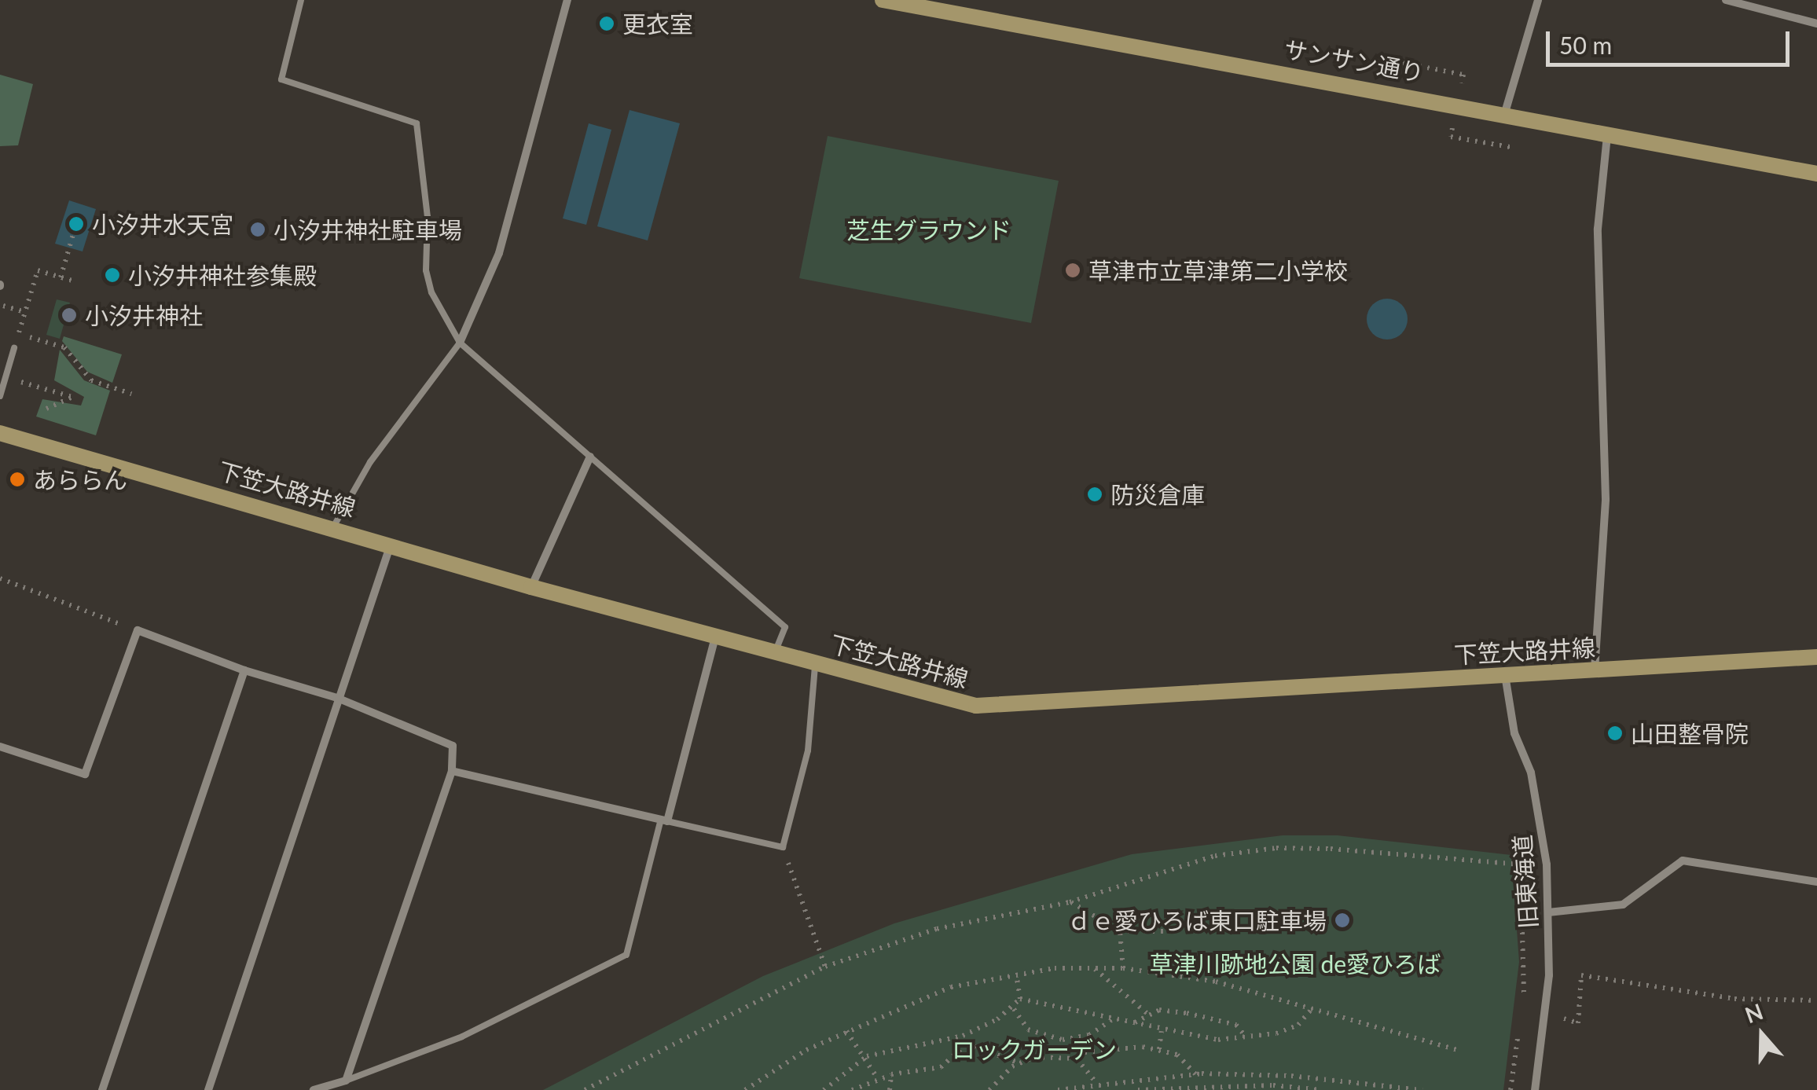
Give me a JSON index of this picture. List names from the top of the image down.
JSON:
{
  "streets": {
    "main road": ["サンサン通り", "下笠大路井線"],
    "street": ["旧東海道"]
  },
  "crossings": [
    ["下笠大路井線", "旧東海道"]
  ],
  "parks": ["芝生グラウンド", "草津川跡地公園 de愛ひろば", "ロックガーデン"],
  "places": [
    "更衣室",
    "小汐井水天宮",
    "小汐井神社駐車場",
    "草津市立草津第二小学校",
    "小汐井神社参集殿",
    "小汐井神社",
    "あららん",
    "防災倉庫",
    "山田整骨院",
    "ｄｅ愛ひろば東口駐車場"
  ],
  "scale_bar": "50 m",
  "north": "top"
}
